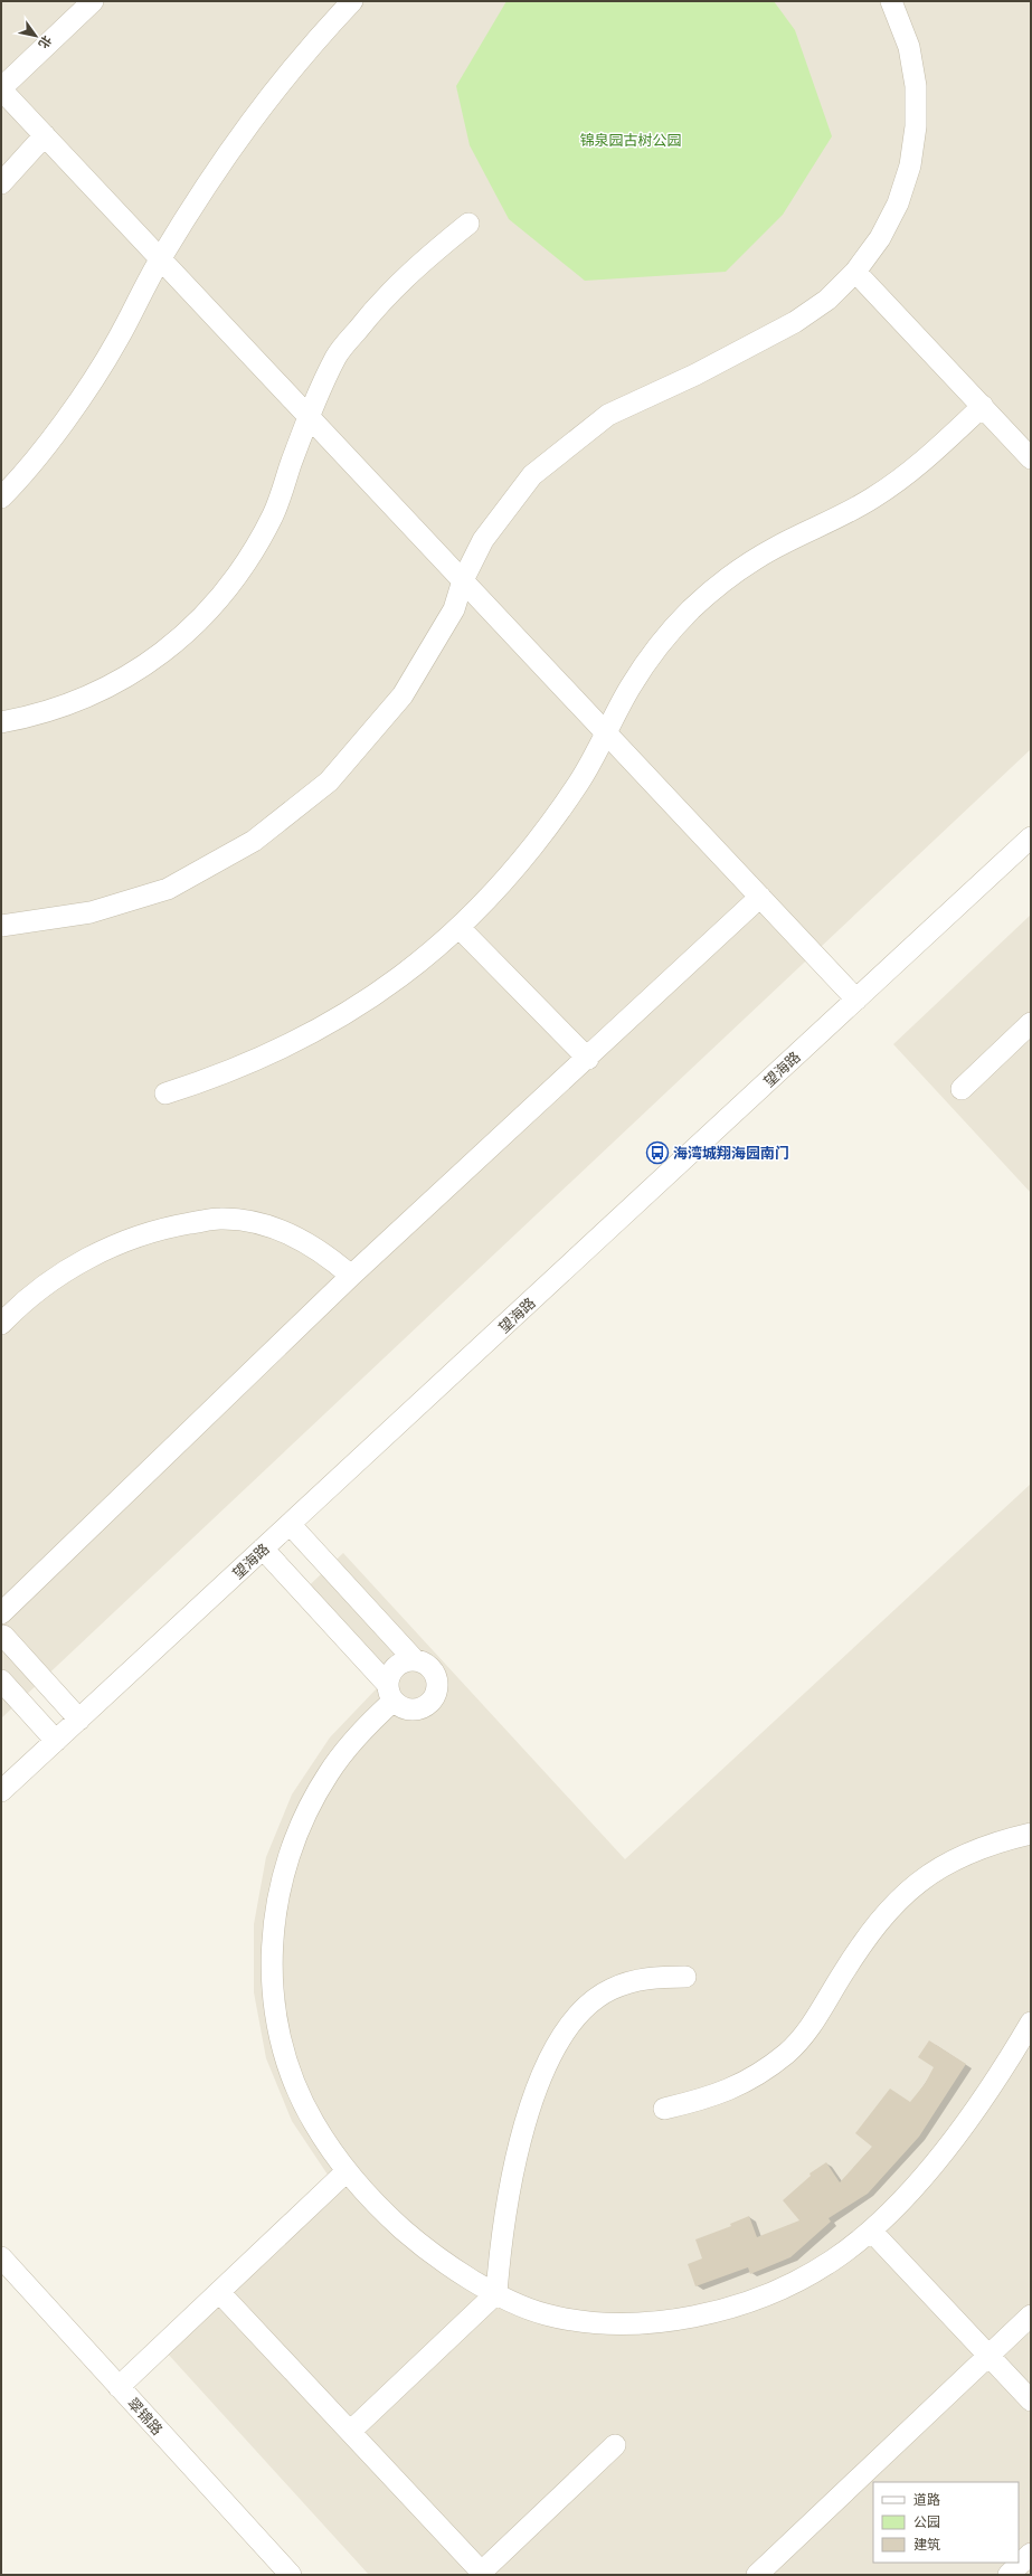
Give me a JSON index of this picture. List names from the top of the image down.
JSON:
{
  "streets": {
    "street": ["望海路", "翠锦路"]
  },
  "parks": ["锦泉园古树公园"],
  "places": {
    "bus stop": ["海湾城翔海园南门"]
  },
  "legend": ["道路", "公园", "建筑"],
  "north": "bottom right"
}
